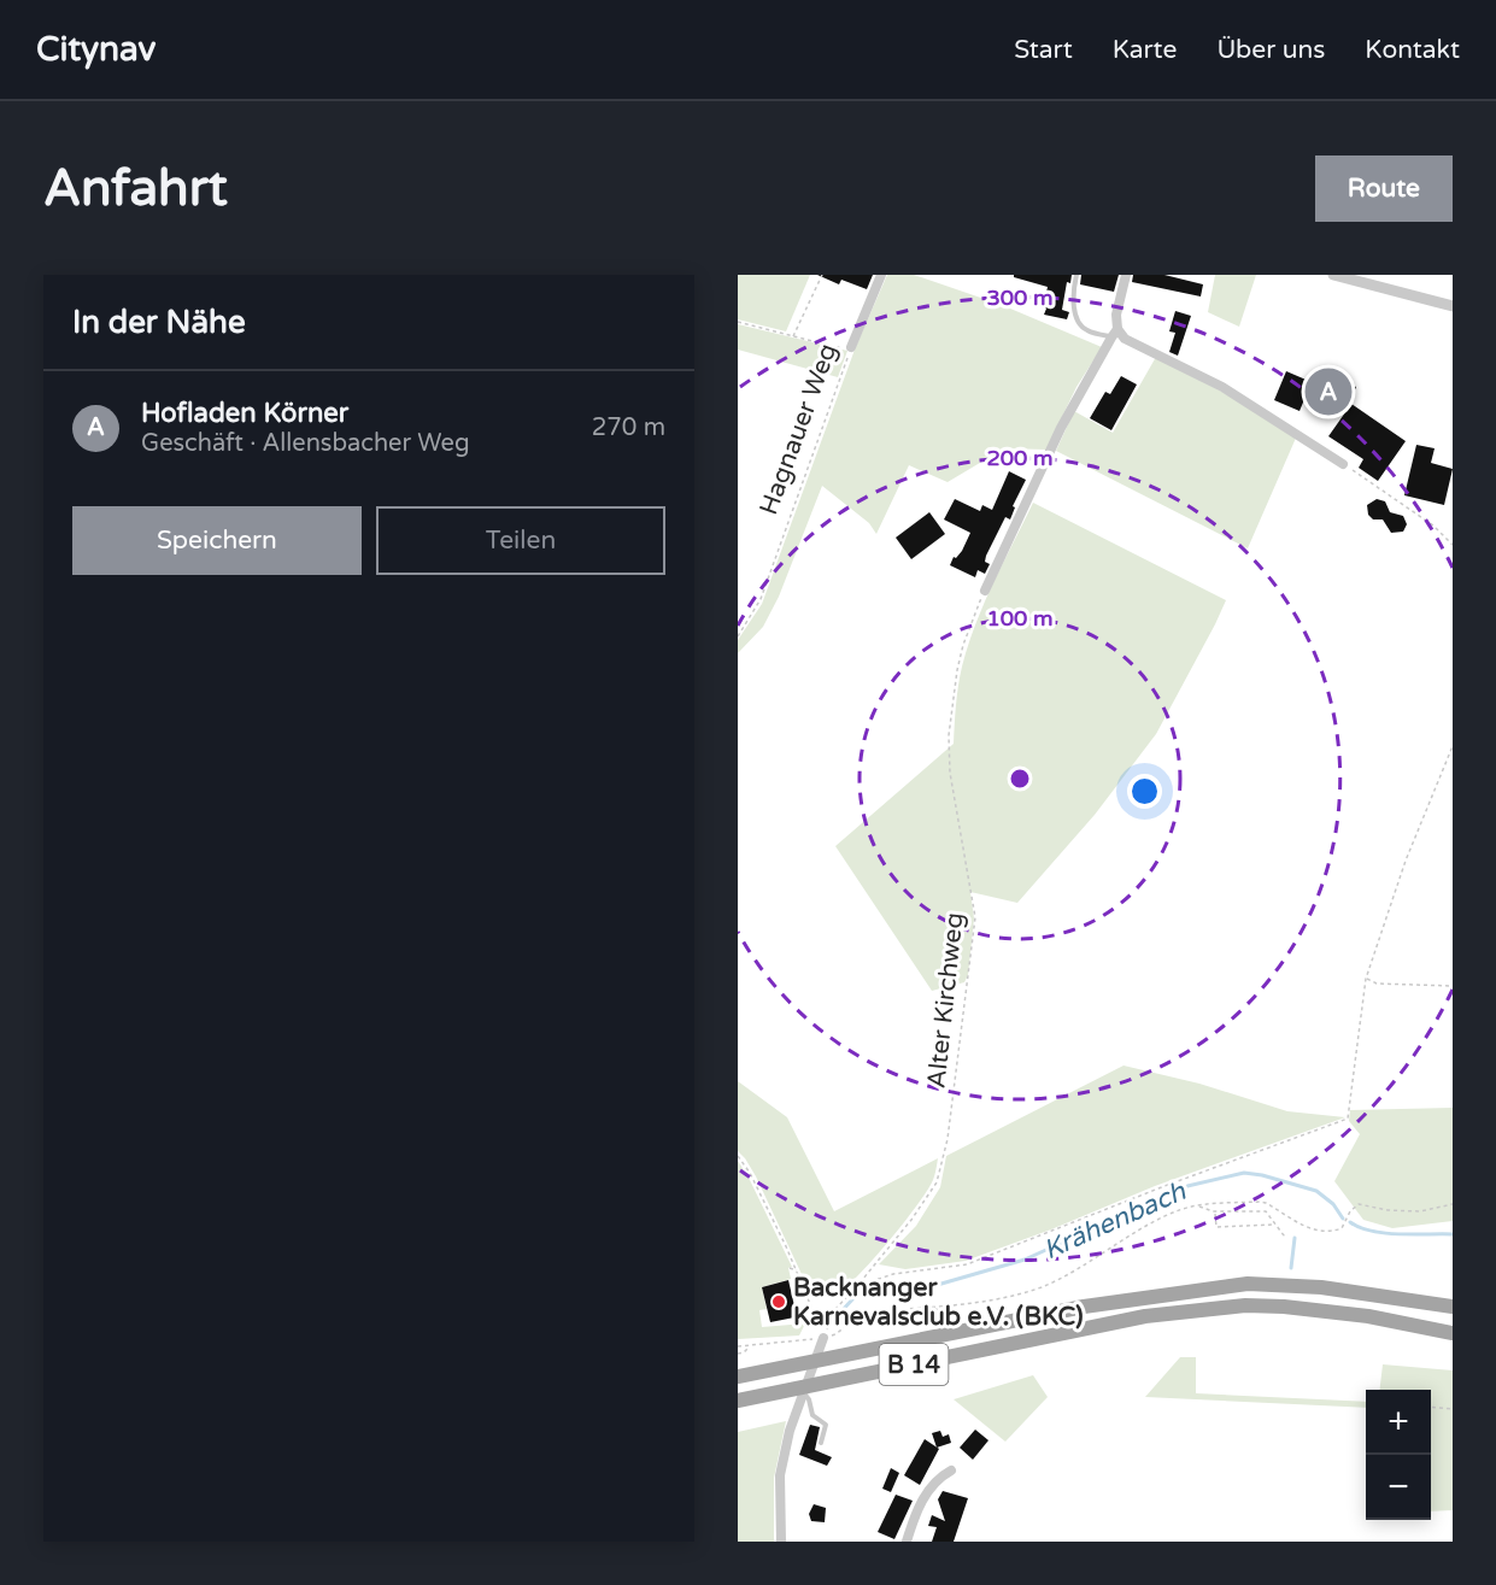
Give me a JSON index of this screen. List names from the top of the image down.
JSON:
{
  "streets": {
    "main road": ["B 14"],
    "street": ["Hagnauer Weg"],
    "path": ["Alter Kirchweg"]
  },
  "water": ["Krähenbach"],
  "places": ["Backnanger Karnevalsclub e.V. (BKC)"],
  "page": {
    "header": "Citynav",
    "nav": [
      "Start",
      "Karte",
      "Über uns",
      "Kontakt"
    ],
    "buttons": [
      "Route",
      ["Speichern", "Teilen"]
    ],
    "title": "Anfahrt",
    "heading": "In der Nähe",
    "pins": "A",
    "list": [
      {
        "mark": "A",
        "name": "Hofladen Körner",
        "note": "Geschäft · Allensbacher Weg",
        "value": "270 m"
      }
    ],
    "map_buttons": ["+", "−"]
  },
  "rings": ["300 m", "200 m", "100 m"]
}
